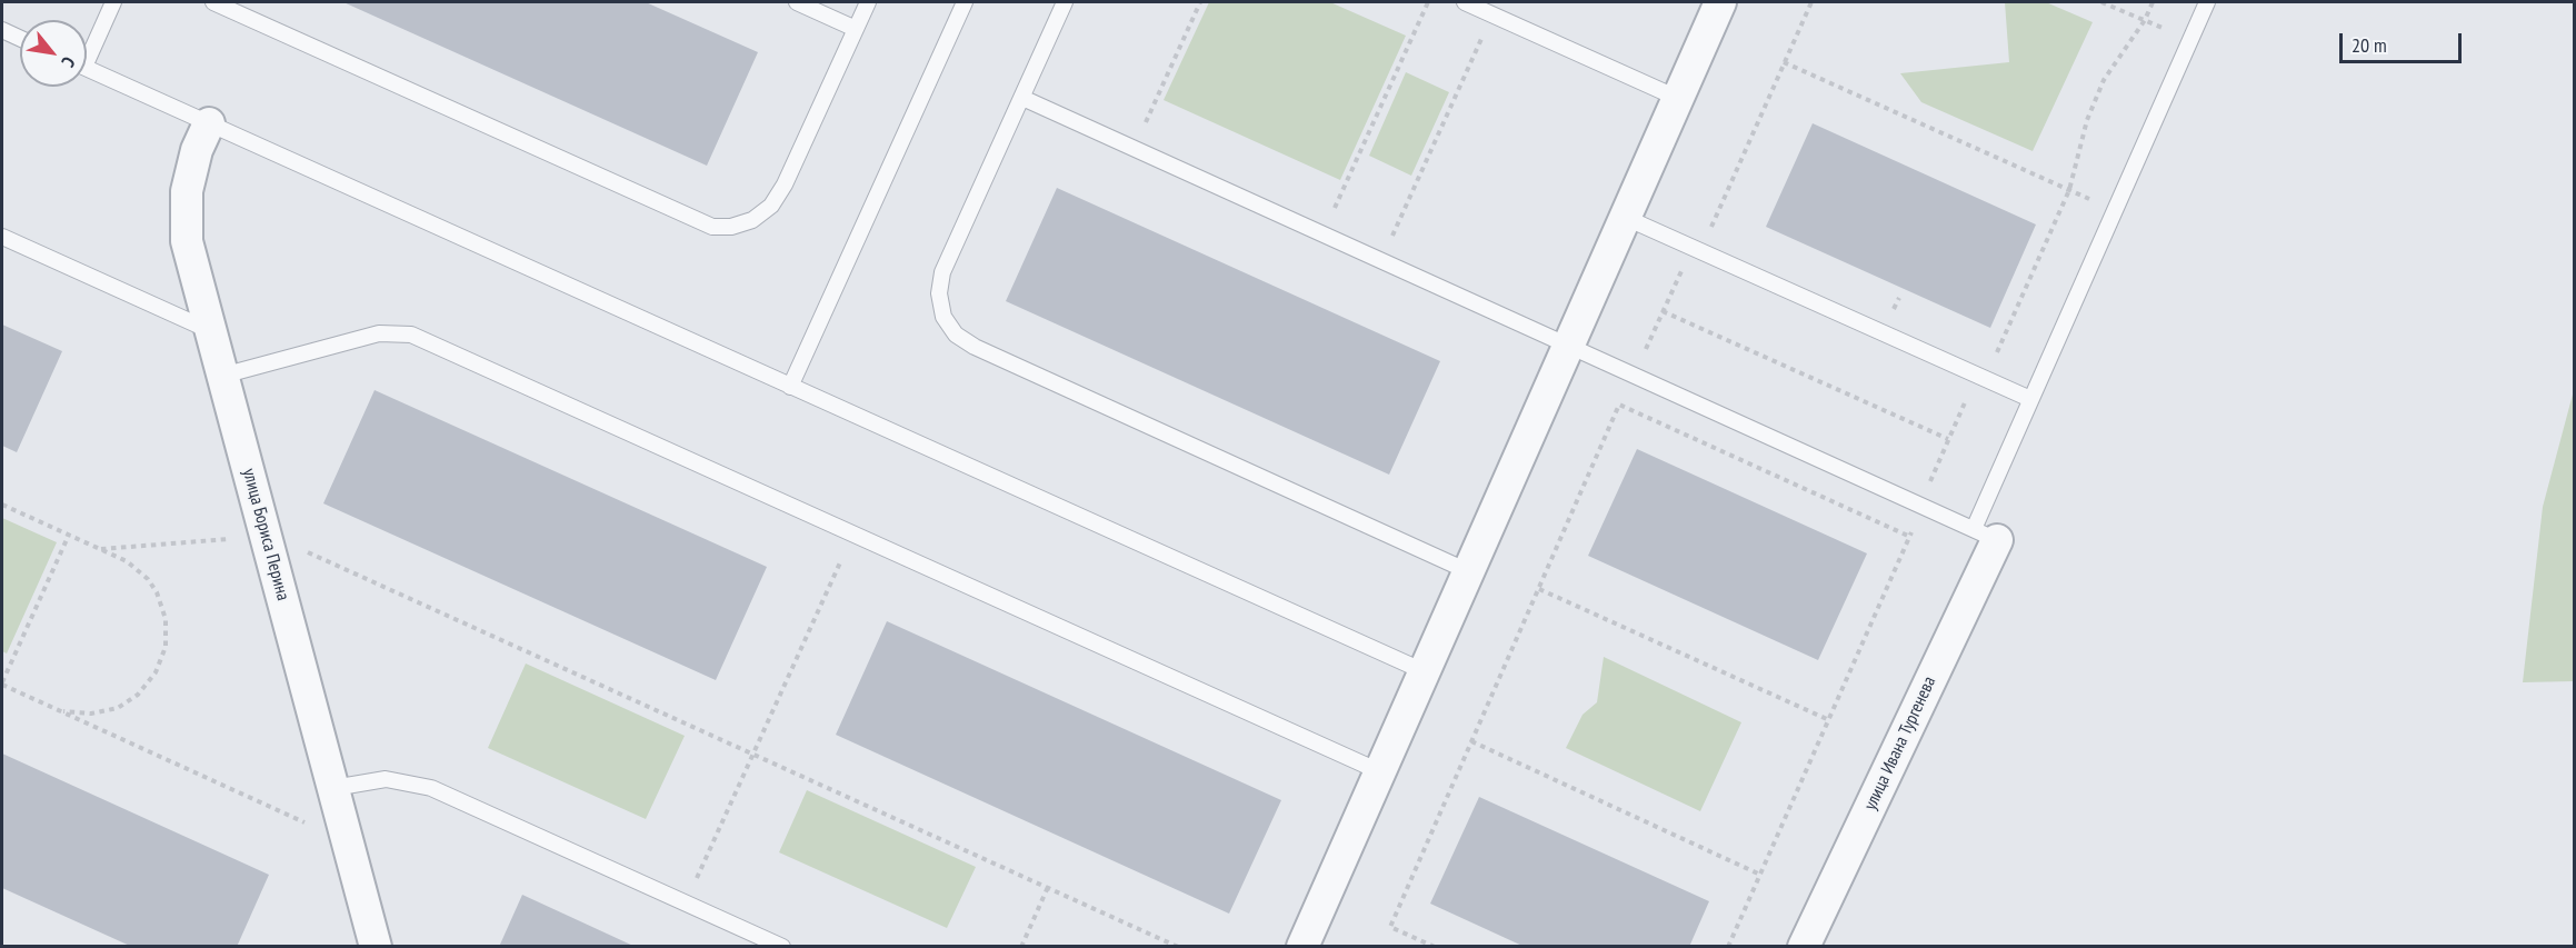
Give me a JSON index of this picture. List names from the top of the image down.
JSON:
{
  "streets": {
    "street": ["улица Бориса Перина", "улица Ивана Тургенева"]
  },
  "scale_bar": "20 m",
  "north": "bottom right"
}
